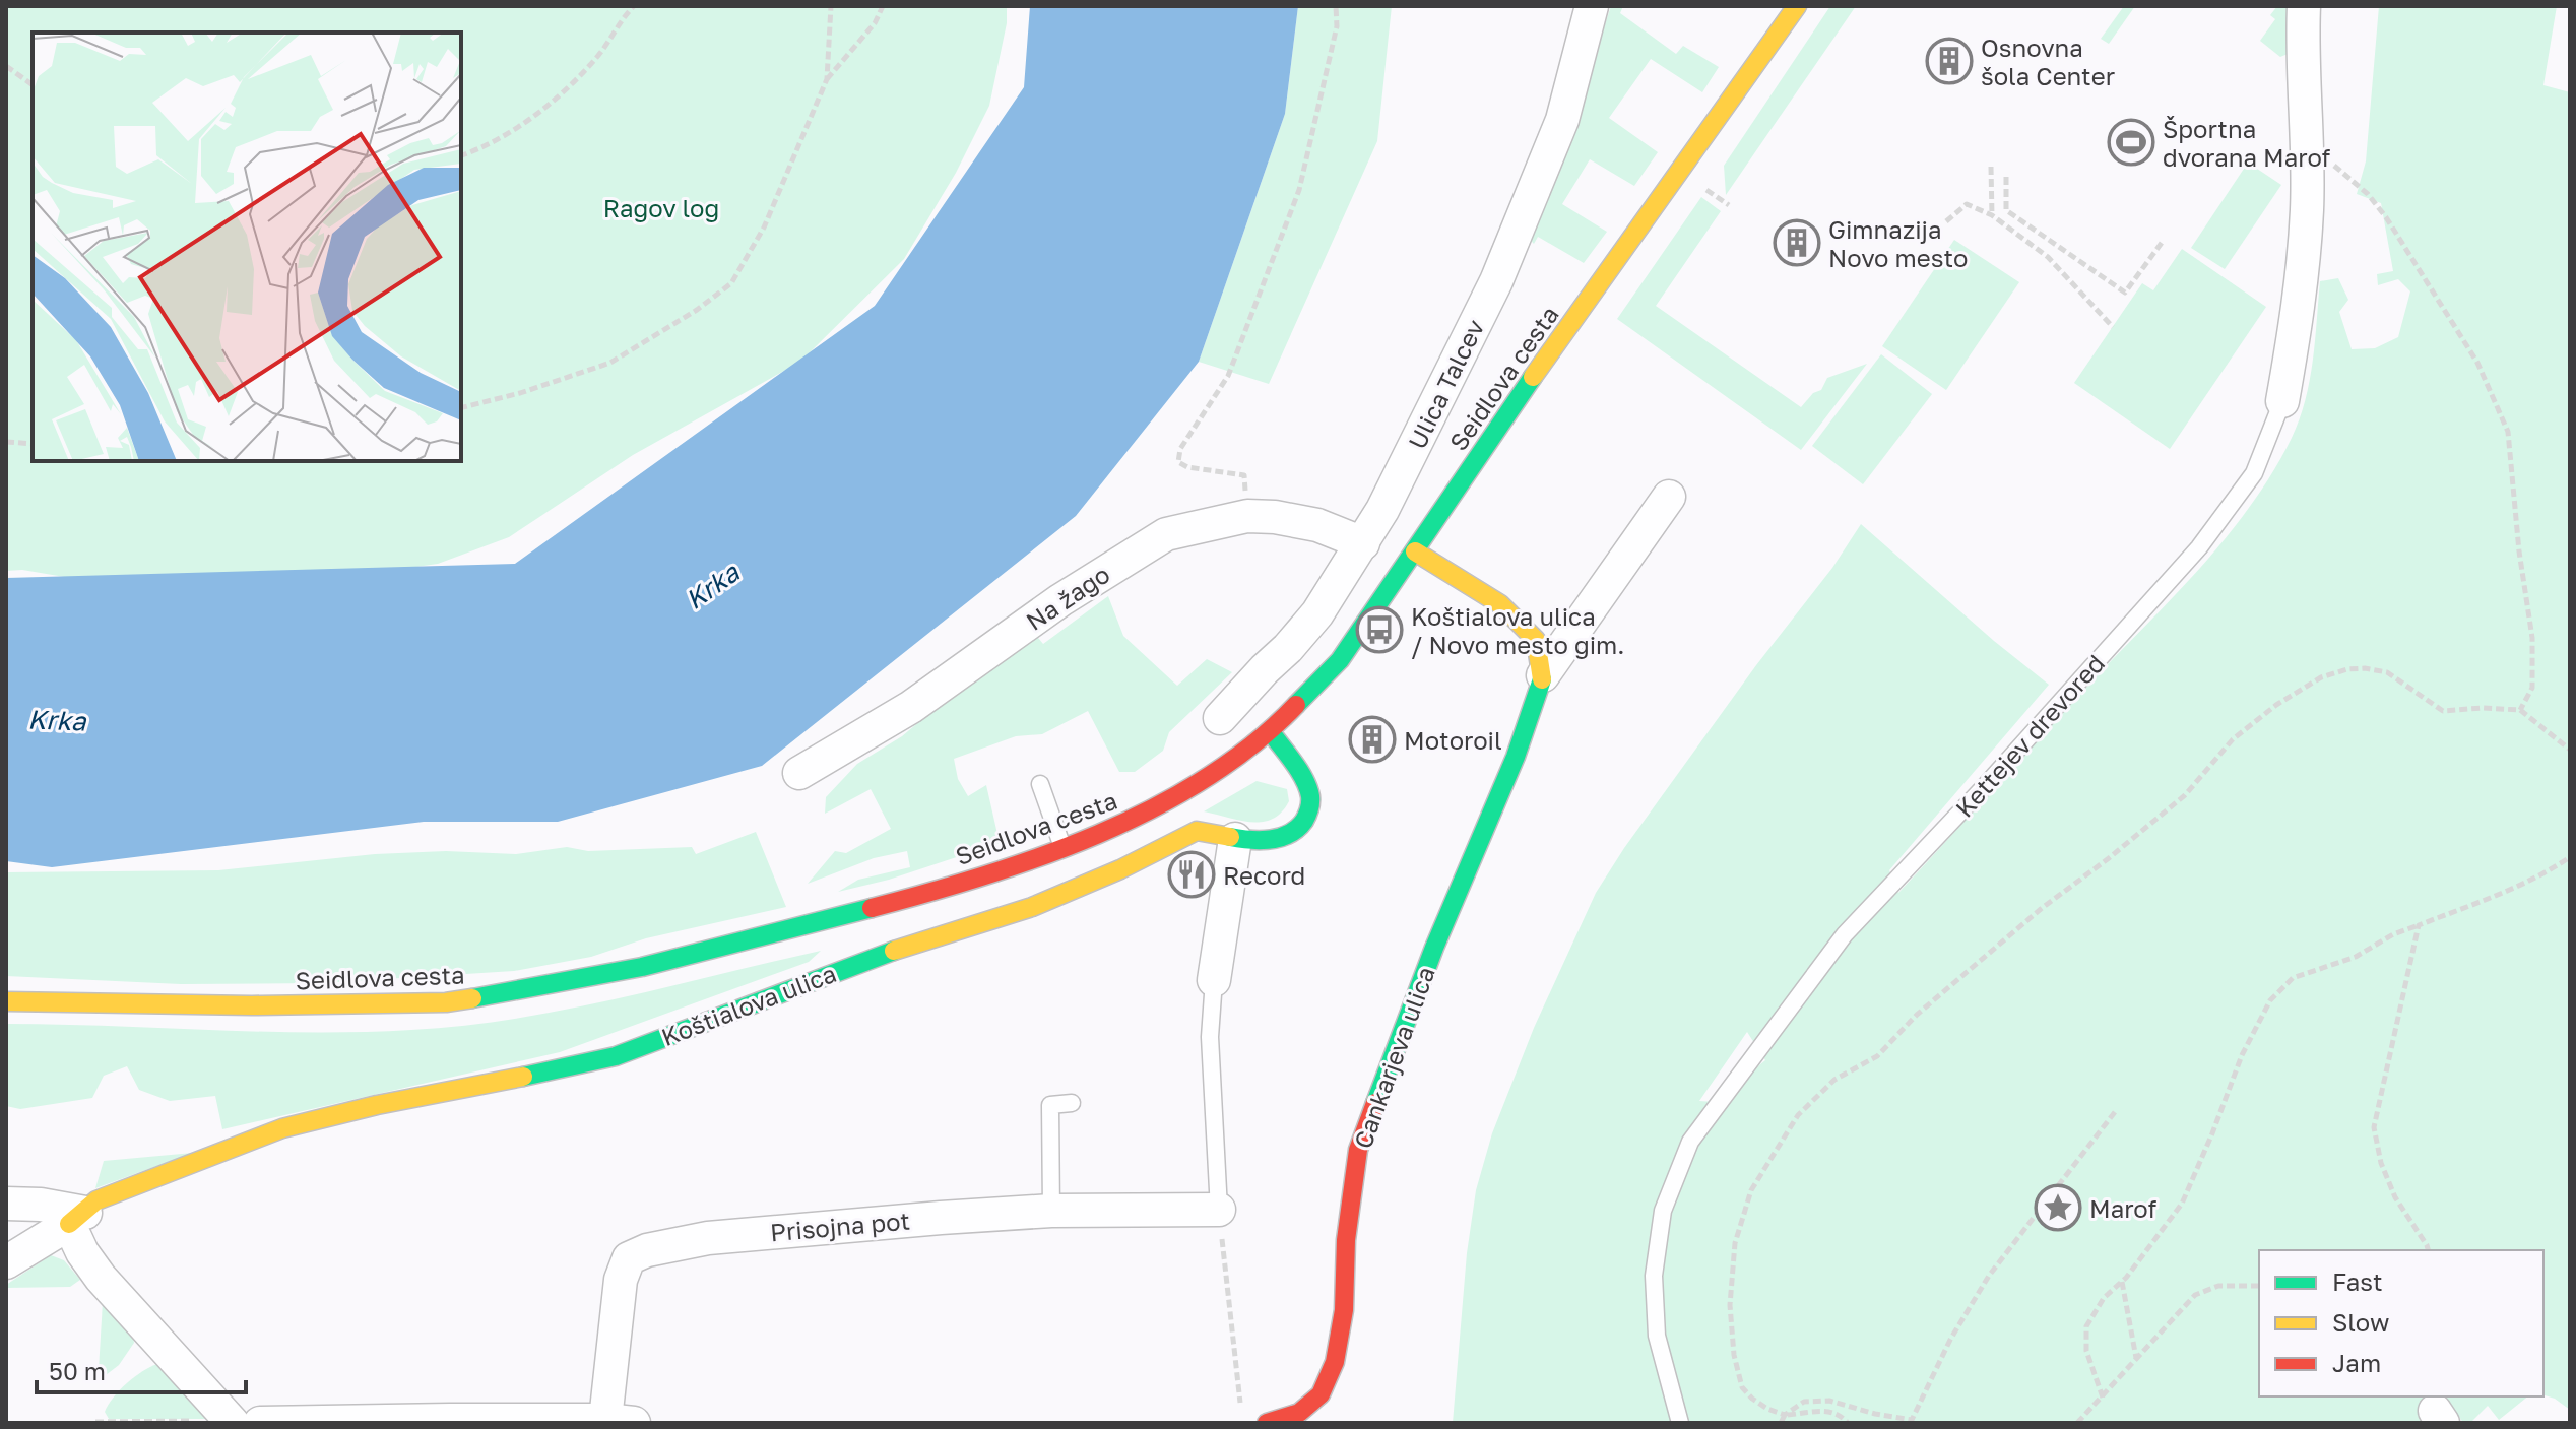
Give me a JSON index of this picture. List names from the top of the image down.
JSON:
{
  "streets": {
    "street": [
      "Seidlova cesta",
      "Ulica Talcev",
      "Na žago",
      "Kettejev drevored",
      "Koštialova ulica",
      "Cankarjeva ulica",
      "Prisojna pot"
    ]
  },
  "crossings": [
    ["Seidlova cesta", "Koštialova ulica"],
    ["Ulica Talcev", "Na žago"]
  ],
  "water": ["Krka"],
  "parks": ["Ragov log"],
  "places": {
    "building": ["Osnovna šola Center", "Gimnazija Novo mesto", "Motoroil"],
    "sports": ["Športna dvorana Marof"],
    "bus stop": ["Koštialova ulica / Novo mesto gim."],
    "restaurant": ["Record"],
    "place": ["Marof"]
  },
  "legend": ["Fast", "Slow", "Jam"],
  "scale_bar": "50 m"
}
